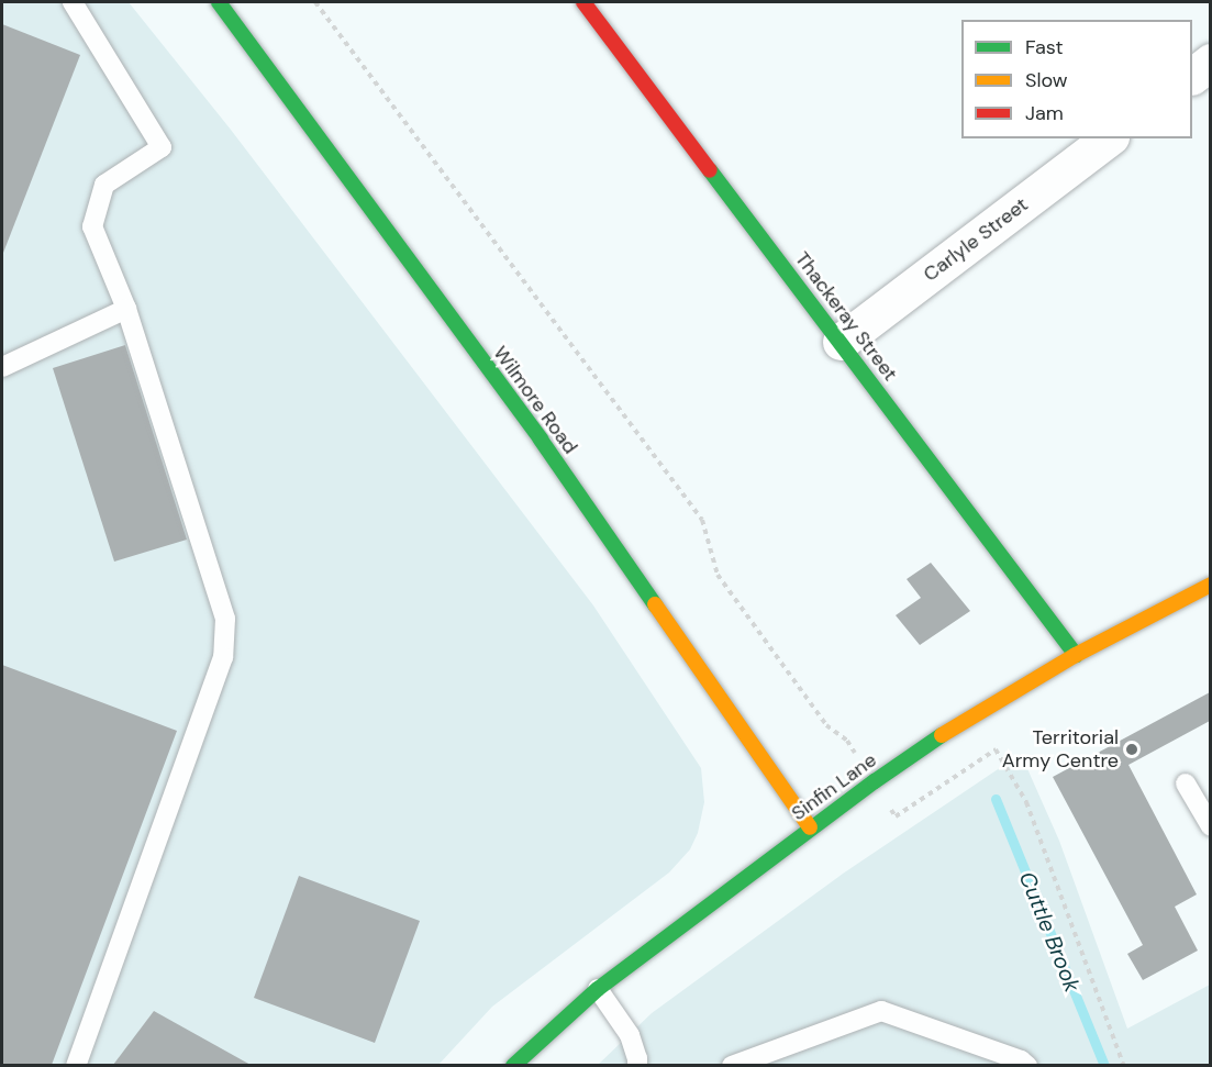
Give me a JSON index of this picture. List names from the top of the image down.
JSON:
{
  "streets": {
    "street": [
      "Carlyle Street",
      "Thackeray Street",
      "Wilmore Road",
      "Sinfin Lane"
    ]
  },
  "crossings": [
    ["Carlyle Street", "Thackeray Street"],
    ["Thackeray Street", "Sinfin Lane"],
    ["Wilmore Road", "Sinfin Lane"]
  ],
  "water": ["Cuttle Brook"],
  "places": ["Territorial Army Centre"],
  "legend": ["Fast", "Slow", "Jam"]
}
